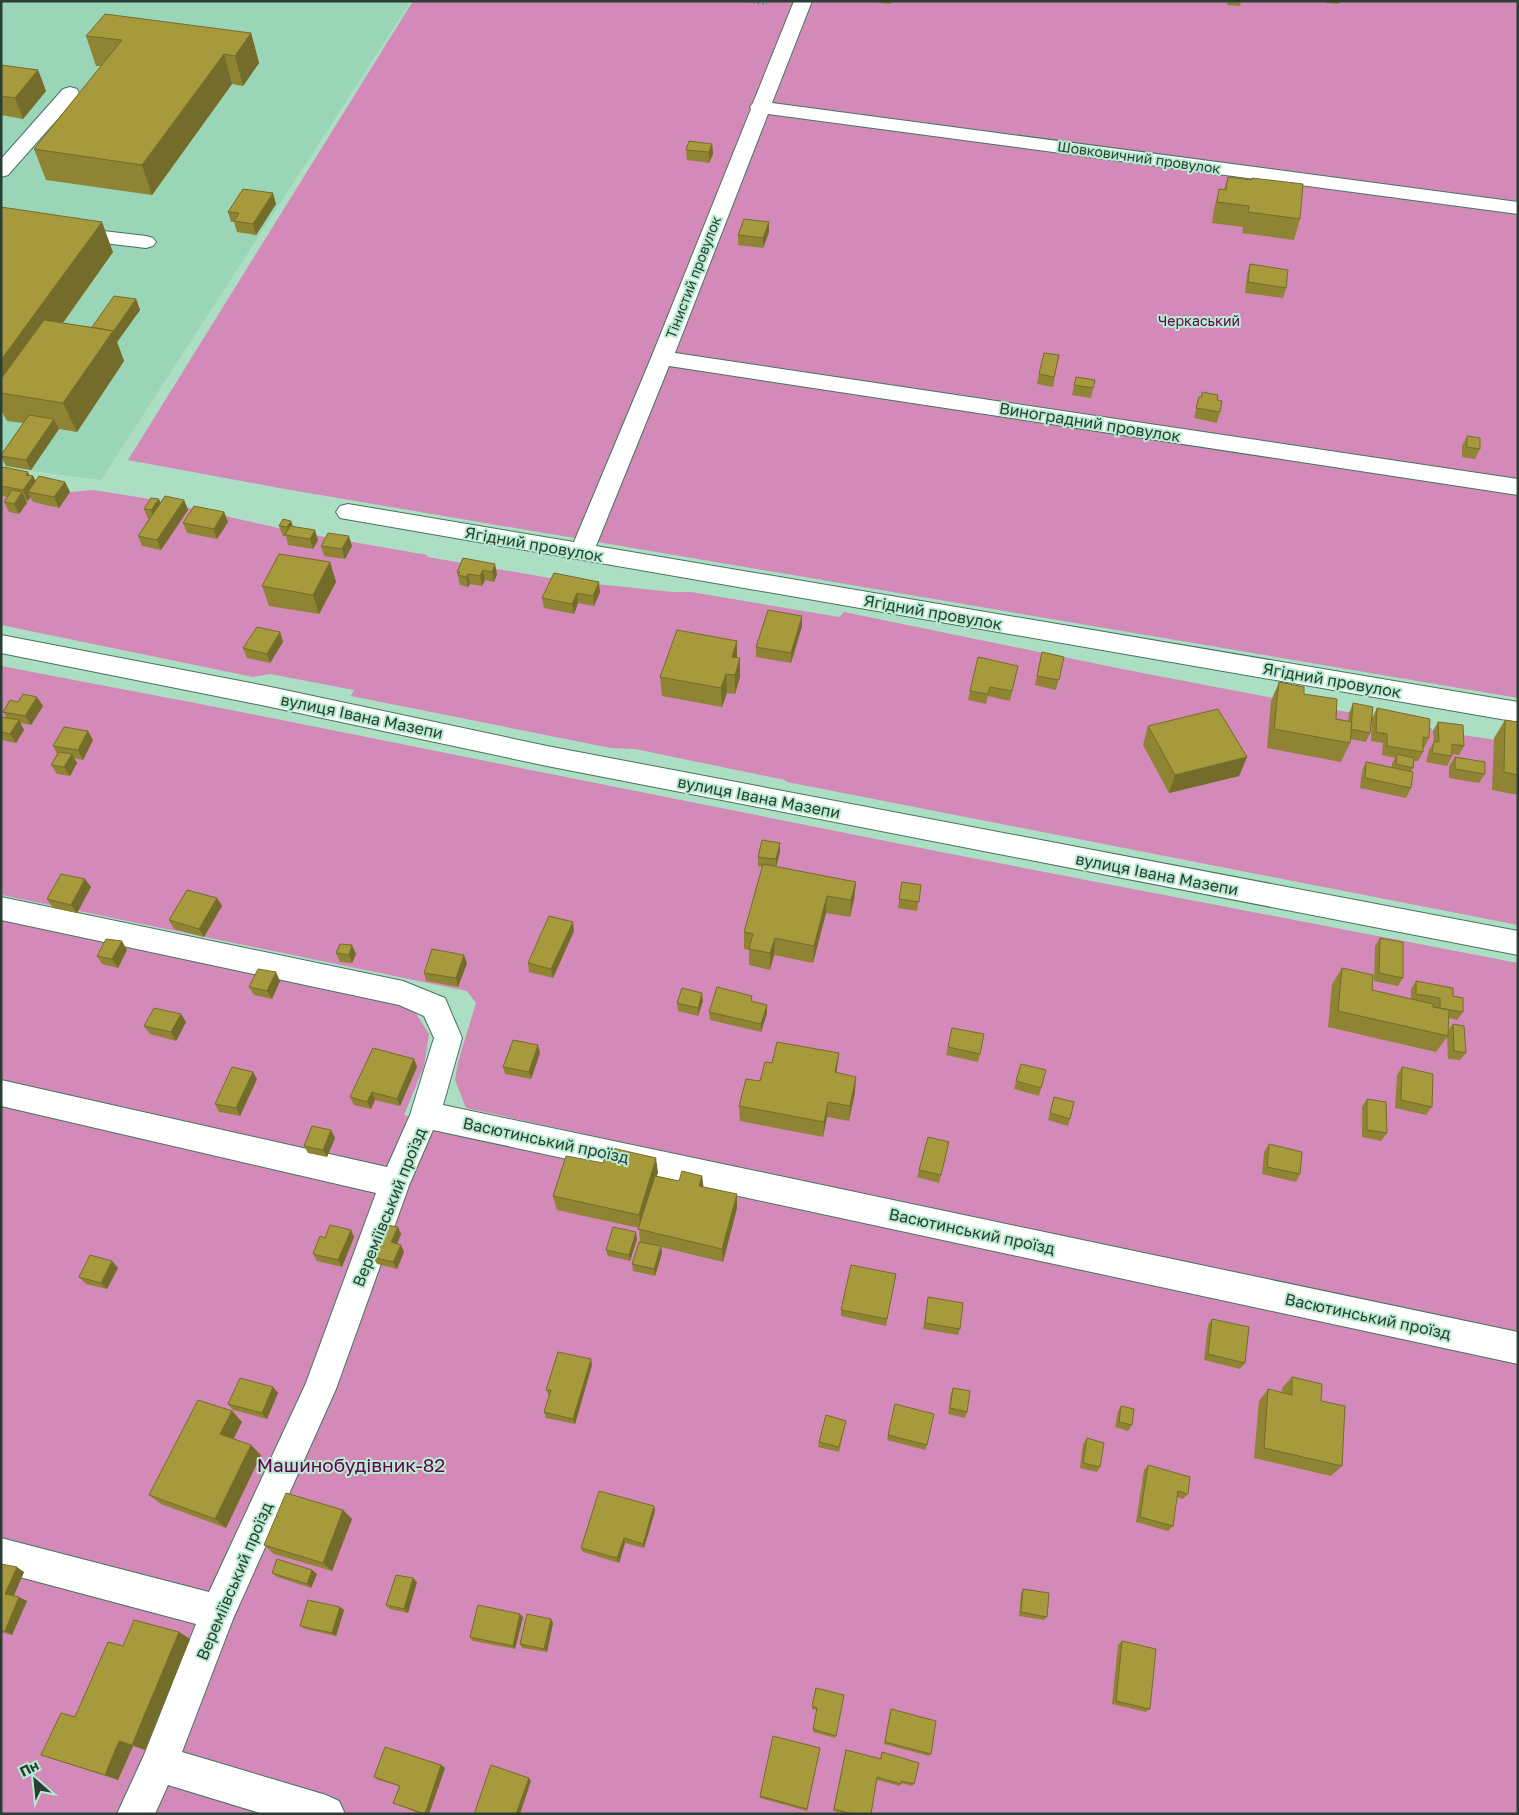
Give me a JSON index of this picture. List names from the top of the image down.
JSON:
{
  "streets": {
    "street": [
      "Шовковичний провулок",
      "Тінистий провулок",
      "Виноградний провулок",
      "Ягідний провулок",
      "вулиця Івана Мазепи",
      "Васютинський проїзд",
      "Вереміївський проїзд"
    ]
  },
  "crossings": [
    ["Шовковичний провулок", "Тінистий провулок"],
    ["Тінистий провулок", "Виноградний провулок"],
    ["Тінистий провулок", "Ягідний провулок"],
    ["Васютинський проїзд", "Вереміївський проїзд"]
  ],
  "parks": ["Черкаський", "Машинобудівник-82"],
  "north": "top left"
}
